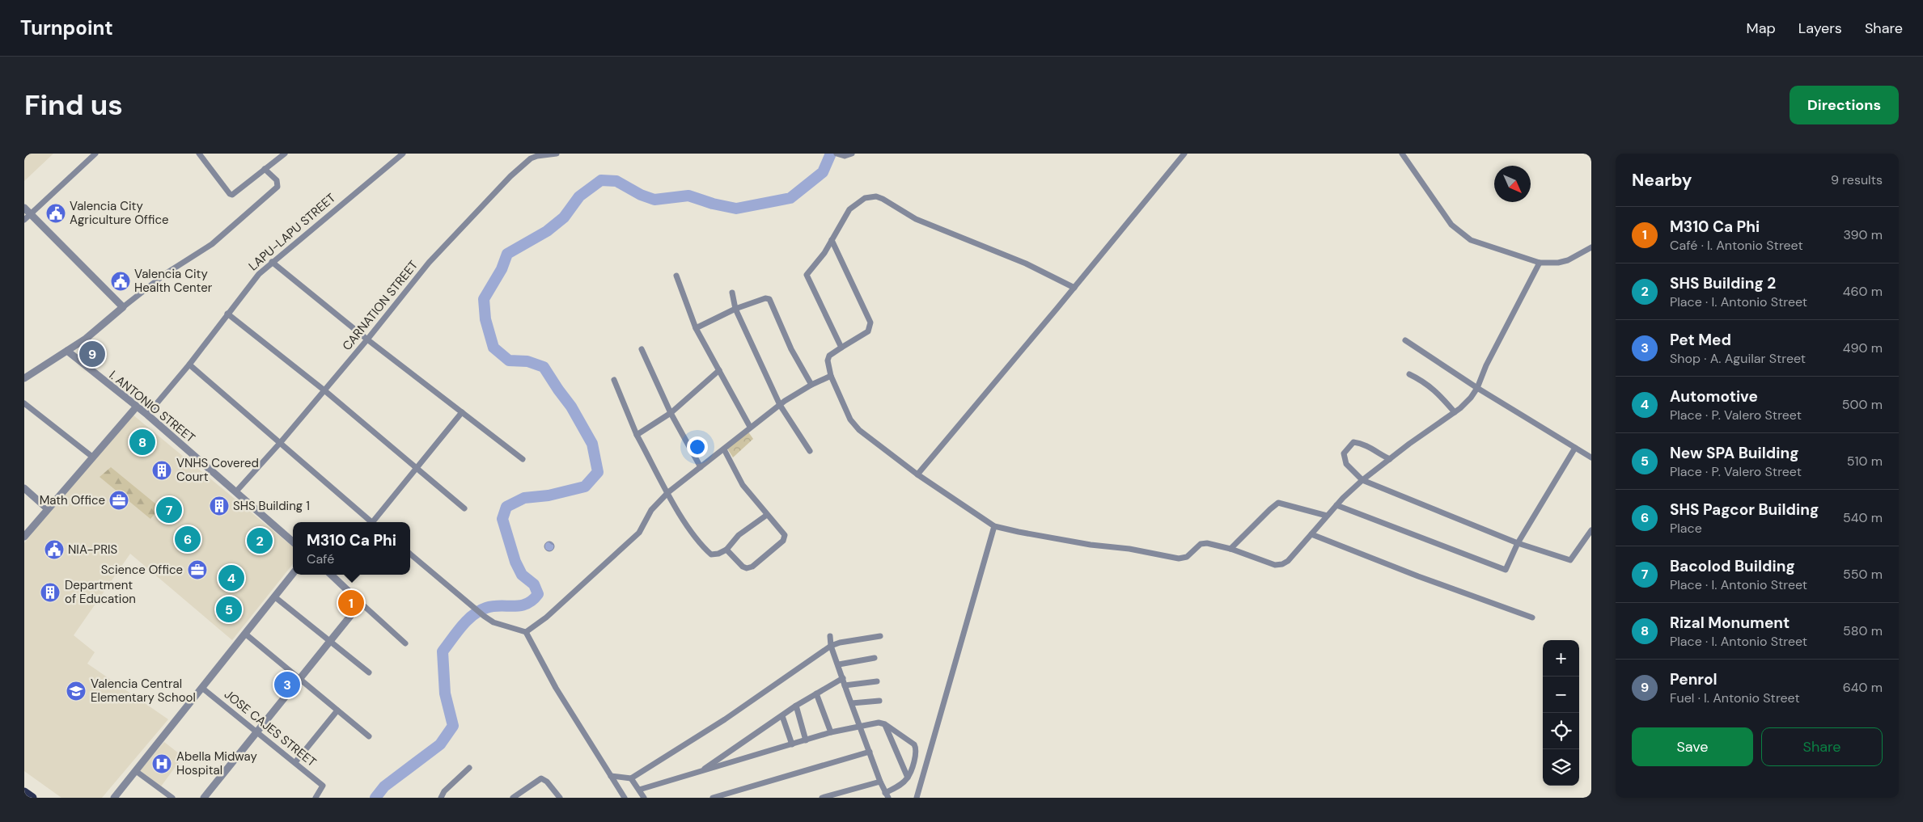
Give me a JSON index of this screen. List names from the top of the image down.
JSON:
{
  "streets": {
    "street": [
      "LAPU-LAPU STREET",
      "CARNATION STREET",
      "I. ANTONIO STREET",
      "JOSE CAJES STREET"
    ]
  },
  "crossings": [
    ["LAPU-LAPU STREET", "I. ANTONIO STREET"],
    ["CARNATION STREET", "I. ANTONIO STREET"]
  ],
  "places": {
    "public building": ["Valencia City Agriculture Office", "Valencia City Health Center", "NIA-PRIS"],
    "building": ["VNHS Covered Court", "SHS Building 1", "Department of Education"],
    "office": ["Math Office", "Science Office"],
    "school or university": ["Valencia Central Elementary School"],
    "hospital": ["Abella Midway Hospital"]
  },
  "north": "bottom right",
  "page": {
    "header": "Turnpoint",
    "nav": ["Map", "Layers", "Share"],
    "buttons": [
      "Directions",
      ["Save", "Share"]
    ],
    "title": "Find us",
    "heading": ["Nearby", "9 results"],
    "list": [
      {
        "mark": "1",
        "name": "M310 Ca Phi",
        "note": "Café · I. Antonio Street",
        "value": "390 m"
      },
      {
        "mark": "2",
        "name": "SHS Building 2",
        "note": "Place · I. Antonio Street",
        "value": "460 m"
      },
      {
        "mark": "3",
        "name": "Pet Med",
        "note": "Shop · A. Aguilar Street",
        "value": "490 m"
      },
      {
        "mark": "4",
        "name": "Automotive",
        "note": "Place · P. Valero Street",
        "value": "500 m"
      },
      {
        "mark": "5",
        "name": "New SPA Building",
        "note": "Place · P. Valero Street",
        "value": "510 m"
      },
      {
        "mark": "6",
        "name": "SHS Pagcor Building",
        "note": "Place",
        "value": "540 m"
      },
      {
        "mark": "7",
        "name": "Bacolod Building",
        "note": "Place · I. Antonio Street",
        "value": "550 m"
      },
      {
        "mark": "8",
        "name": "Rizal Monument",
        "note": "Place · I. Antonio Street",
        "value": "580 m"
      },
      {
        "mark": "9",
        "name": "Penrol",
        "note": "Fuel · I. Antonio Street",
        "value": "640 m"
      }
    ],
    "pins": [
      "9",
      "8",
      "7",
      "6",
      "2",
      "4",
      "1",
      "5",
      "3"
    ],
    "popup": ["M310 Ca Phi", "Café"],
    "map_buttons": ["+", "−"]
  }
}
